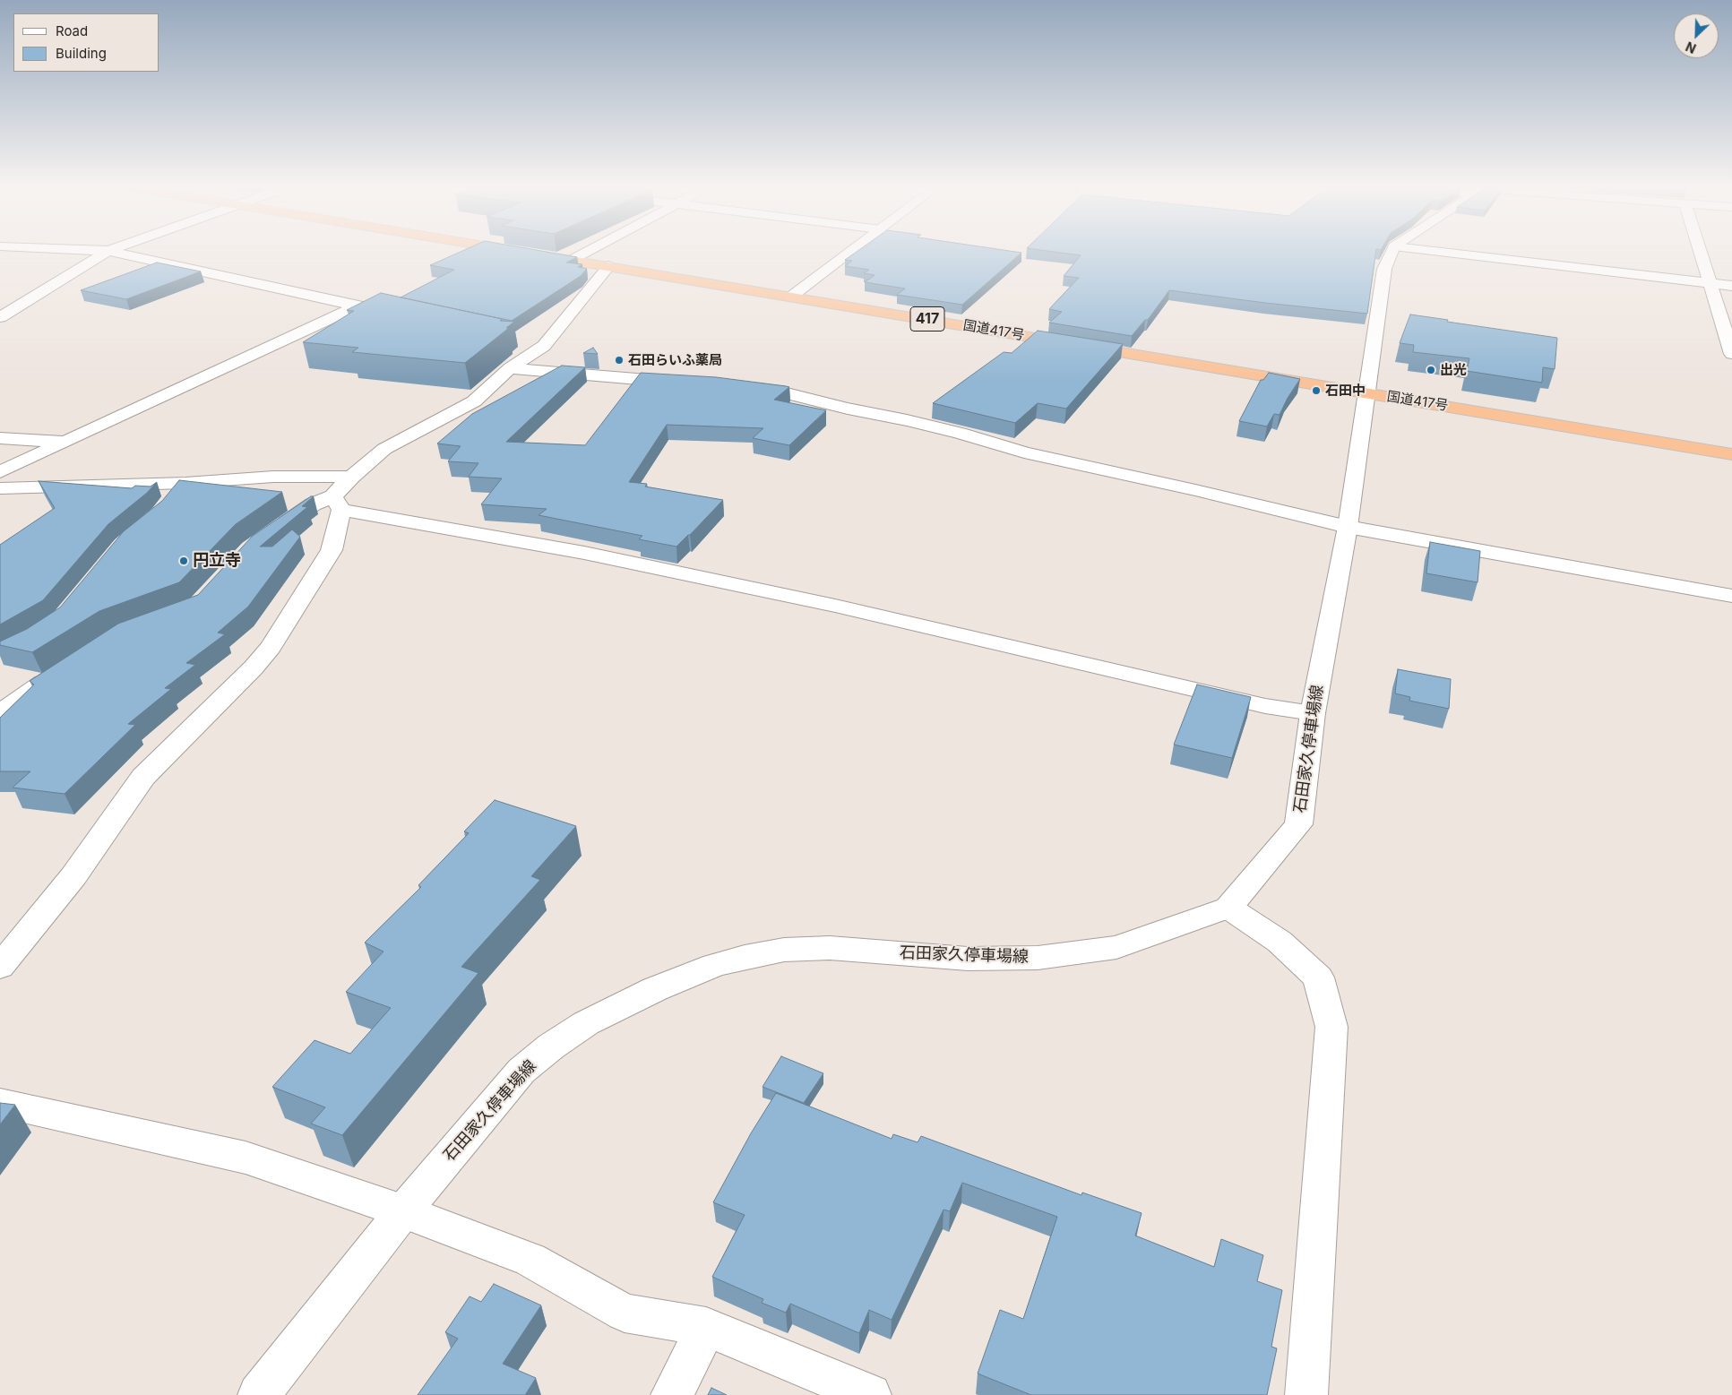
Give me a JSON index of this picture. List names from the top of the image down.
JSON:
{
  "streets": {
    "highway": ["417", "国道417号"],
    "street": ["石田家久停車場線"]
  },
  "crossings": [
    ["国道417号", "石田家久停車場線"]
  ],
  "places": [
    "石田らいふ薬局",
    "出光",
    "石田中",
    "円立寺"
  ],
  "legend": ["Road", "Building"],
  "north": "bottom left"
}
